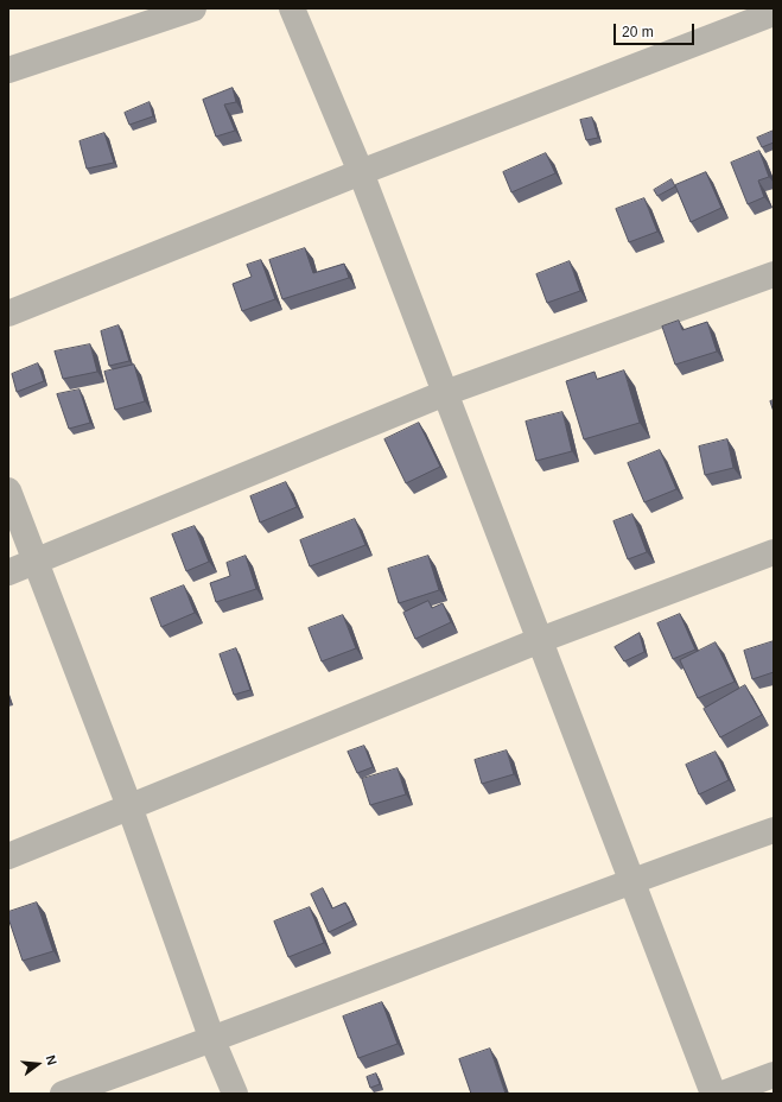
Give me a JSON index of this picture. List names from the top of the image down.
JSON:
{
  "scale_bar": "20 m",
  "north": "right"
}
